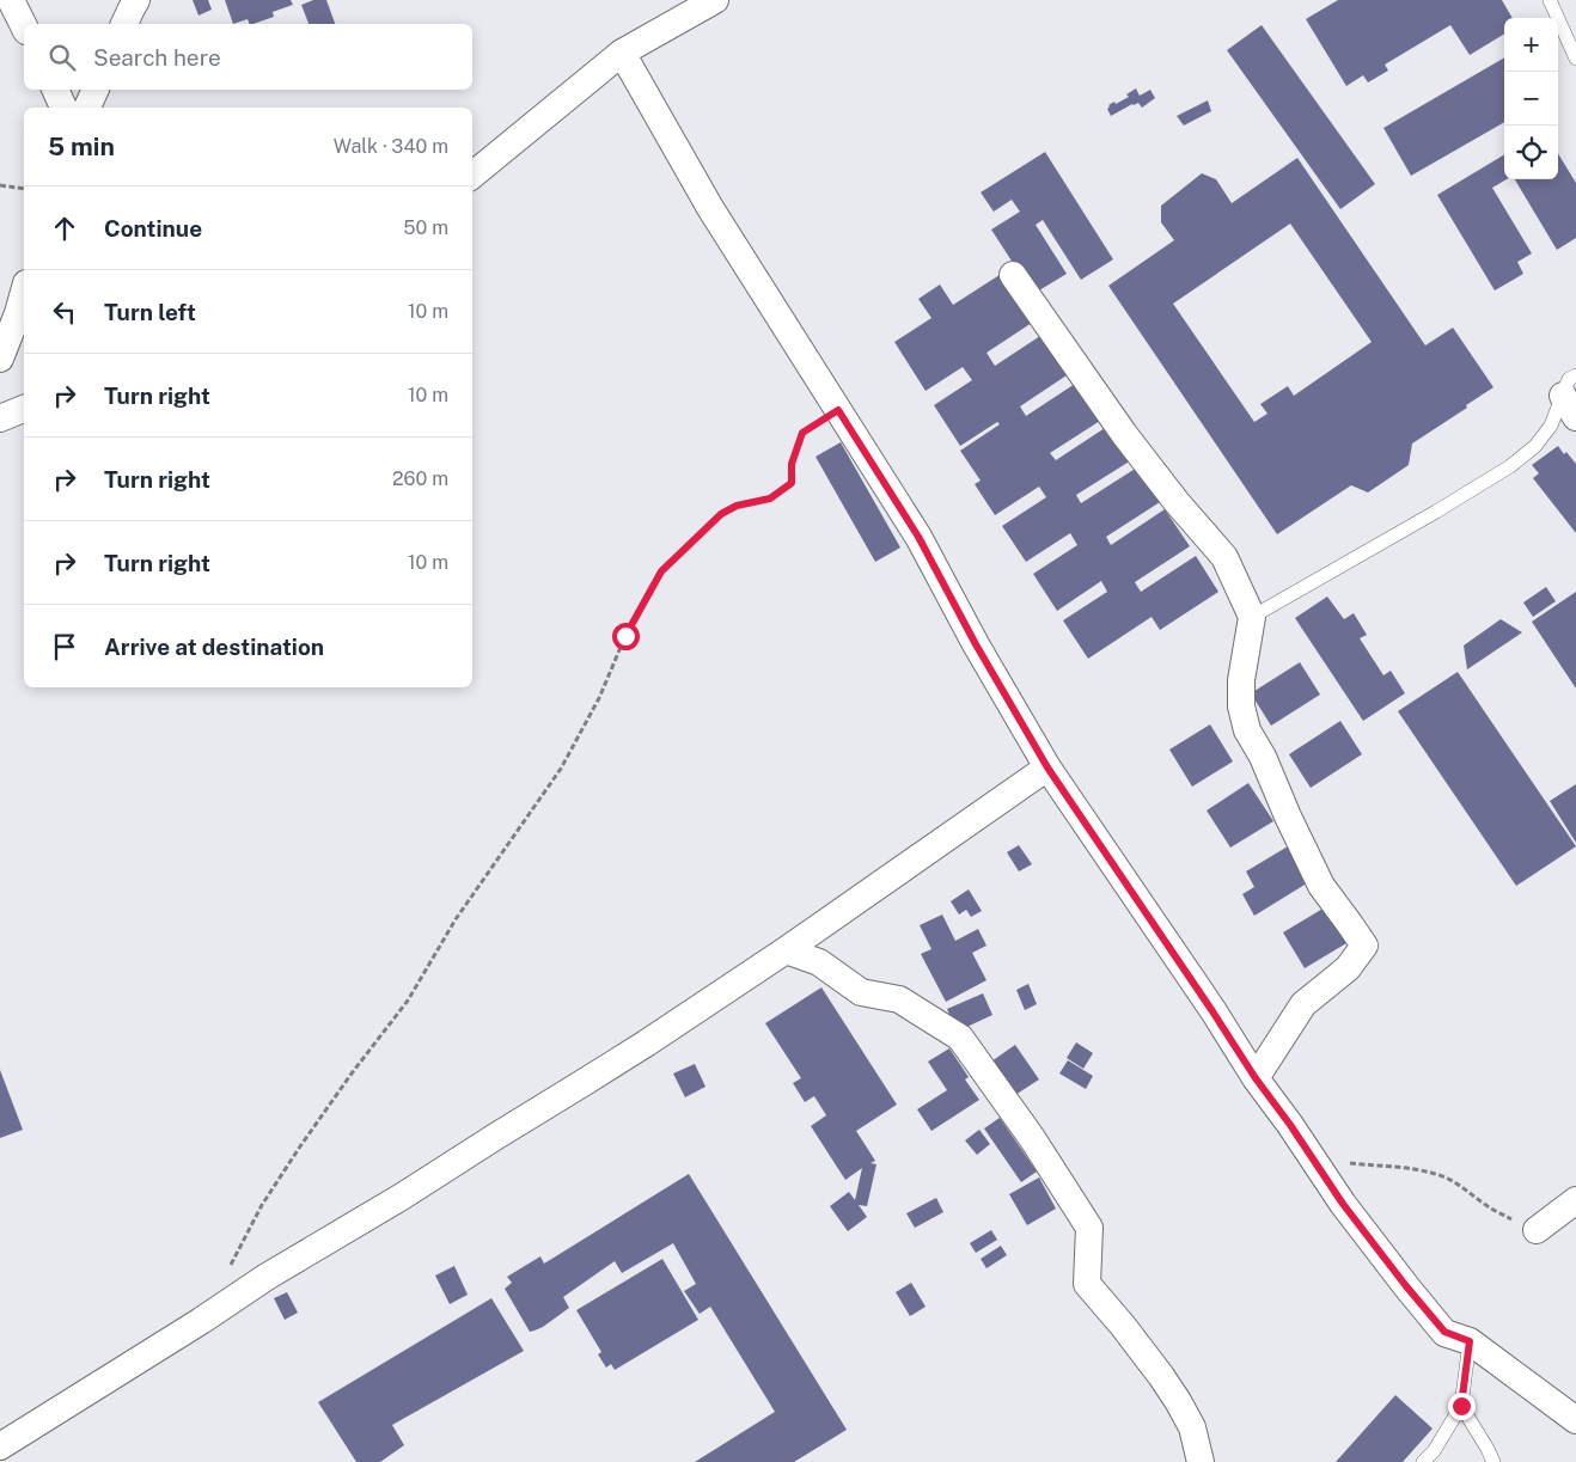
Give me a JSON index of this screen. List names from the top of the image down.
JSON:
{
  "page": {
    "map_buttons": ["+", "−"],
    "search": "Search here",
    "heading": ["5 min", "Walk · 340 m"],
    "list": [
      ["Continue", "50 m"],
      ["Turn left", "10 m"],
      ["Turn right", "10 m"],
      ["Turn right", "260 m"],
      ["Turn right", "10 m"],
      "Arrive at destination"
    ]
  }
}
